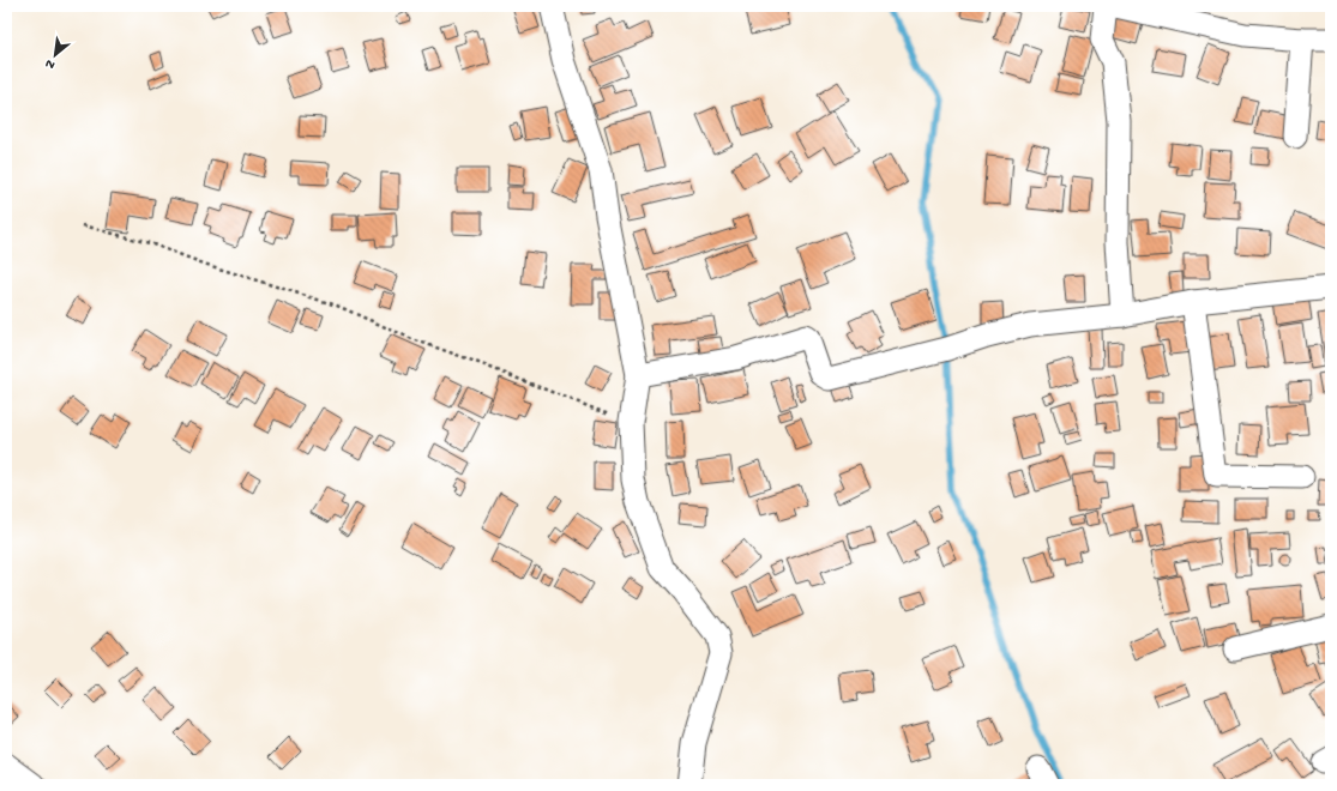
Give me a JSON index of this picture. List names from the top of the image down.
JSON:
{
  "north": "bottom left"
}
